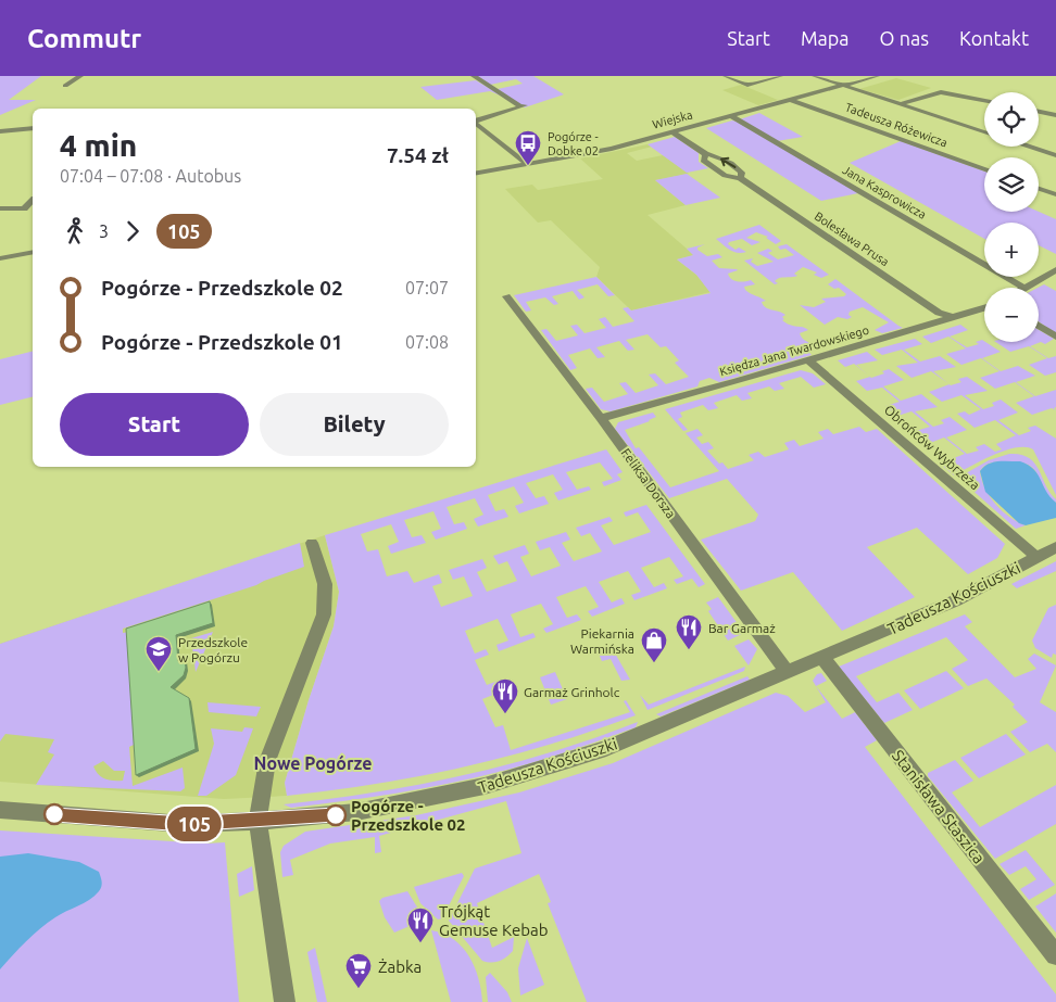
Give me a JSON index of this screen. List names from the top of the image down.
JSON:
{
  "streets": {
    "street": [
      "Wiejska",
      "Tadeusza Różewicza",
      "Jana Kasprowicza",
      "Bolesława Prusa",
      "Księdza Jana Twardowskiego",
      "Obrońców Wybrzeża",
      "Feliksa Dorsza",
      "Tadeusza Kościuszki",
      "Stanisława Staszica"
    ]
  },
  "crossings": [
    ["Wiejska", "Tadeusza Różewicza"],
    ["Wiejska", "Jana Kasprowicza"],
    ["Wiejska", "Bolesława Prusa"],
    ["Bolesława Prusa", "Księdza Jana Twardowskiego"],
    ["Księdza Jana Twardowskiego", "Obrońców Wybrzeża"],
    ["Księdza Jana Twardowskiego", "Feliksa Dorsza"],
    ["Obrońców Wybrzeża", "Tadeusza Kościuszki"],
    ["Feliksa Dorsza", "Tadeusza Kościuszki"],
    ["Tadeusza Kościuszki", "Stanisława Staszica"]
  ],
  "districts": ["Nowe Pogórze"],
  "places": {
    "bus stop": ["Pogórze - Dobke 02"],
    "restaurant": ["Bar Garmaż", "Garmaż Grinholc", "Trójkąt Gemuse Kebab"],
    "shop": ["Piekarnia Warmińska"],
    "school or university": ["Przedszkole w Pogórzu"],
    "other": ["Pogórze - Przedszkole 02"],
    "supermarket": ["Żabka"]
  },
  "lines": ["bus line 105"],
  "page": {
    "header": "Commutr",
    "nav": [
      "Start",
      "Mapa",
      "O nas",
      "Kontakt"
    ],
    "on_map": "105",
    "map_buttons": ["+", "−"],
    "heading": ["4 min", "07:04 – 07:08 · Autobus", "7.54 zł"],
    "legs": ["3", "105"],
    "list": [
      {
        "name": "Pogórze - Przedszkole 02",
        "value": "07:07"
      },
      {
        "name": "Pogórze - Przedszkole 01",
        "value": "07:08"
      }
    ],
    "buttons": ["Start", "Bilety"]
  }
}
